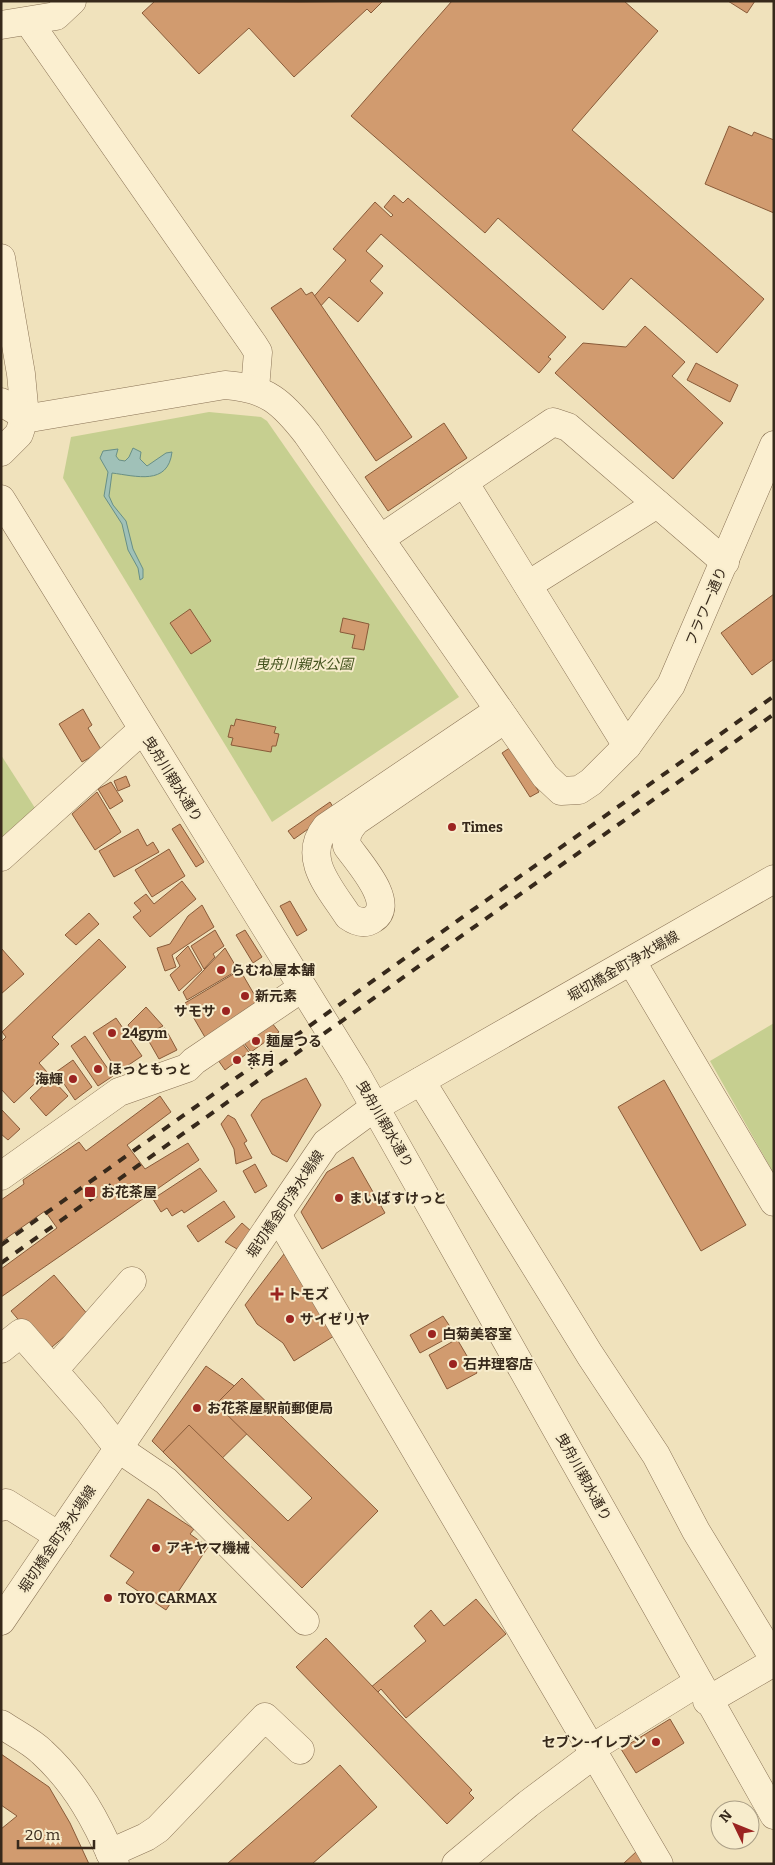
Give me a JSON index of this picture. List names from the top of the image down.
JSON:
{
  "streets": {
    "street": ["フラワー通り", "曳舟川親水通り", "堀切橋金町浄水場線"]
  },
  "crossings": [
    ["曳舟川親水通り", "堀切橋金町浄水場線"]
  ],
  "parks": ["曳舟川親水公園"],
  "places": {
    "other": [
      "Times",
      "らむね屋本舗",
      "新元素",
      "サモサ",
      "24gym",
      "麺屋つる",
      "茶月",
      "ほっともっと",
      "海輝",
      "まいばすけっと",
      "サイゼリヤ",
      "白菊美容室",
      "石井理容店",
      "お花茶屋駅前郵便局",
      "アキヤマ機械",
      "TOYO CARMAX",
      "セブン-イレブン"
    ],
    "transit": ["お花茶屋"],
    "health": ["トモズ"]
  },
  "scale_bar": "20 m",
  "north": "top left"
}
